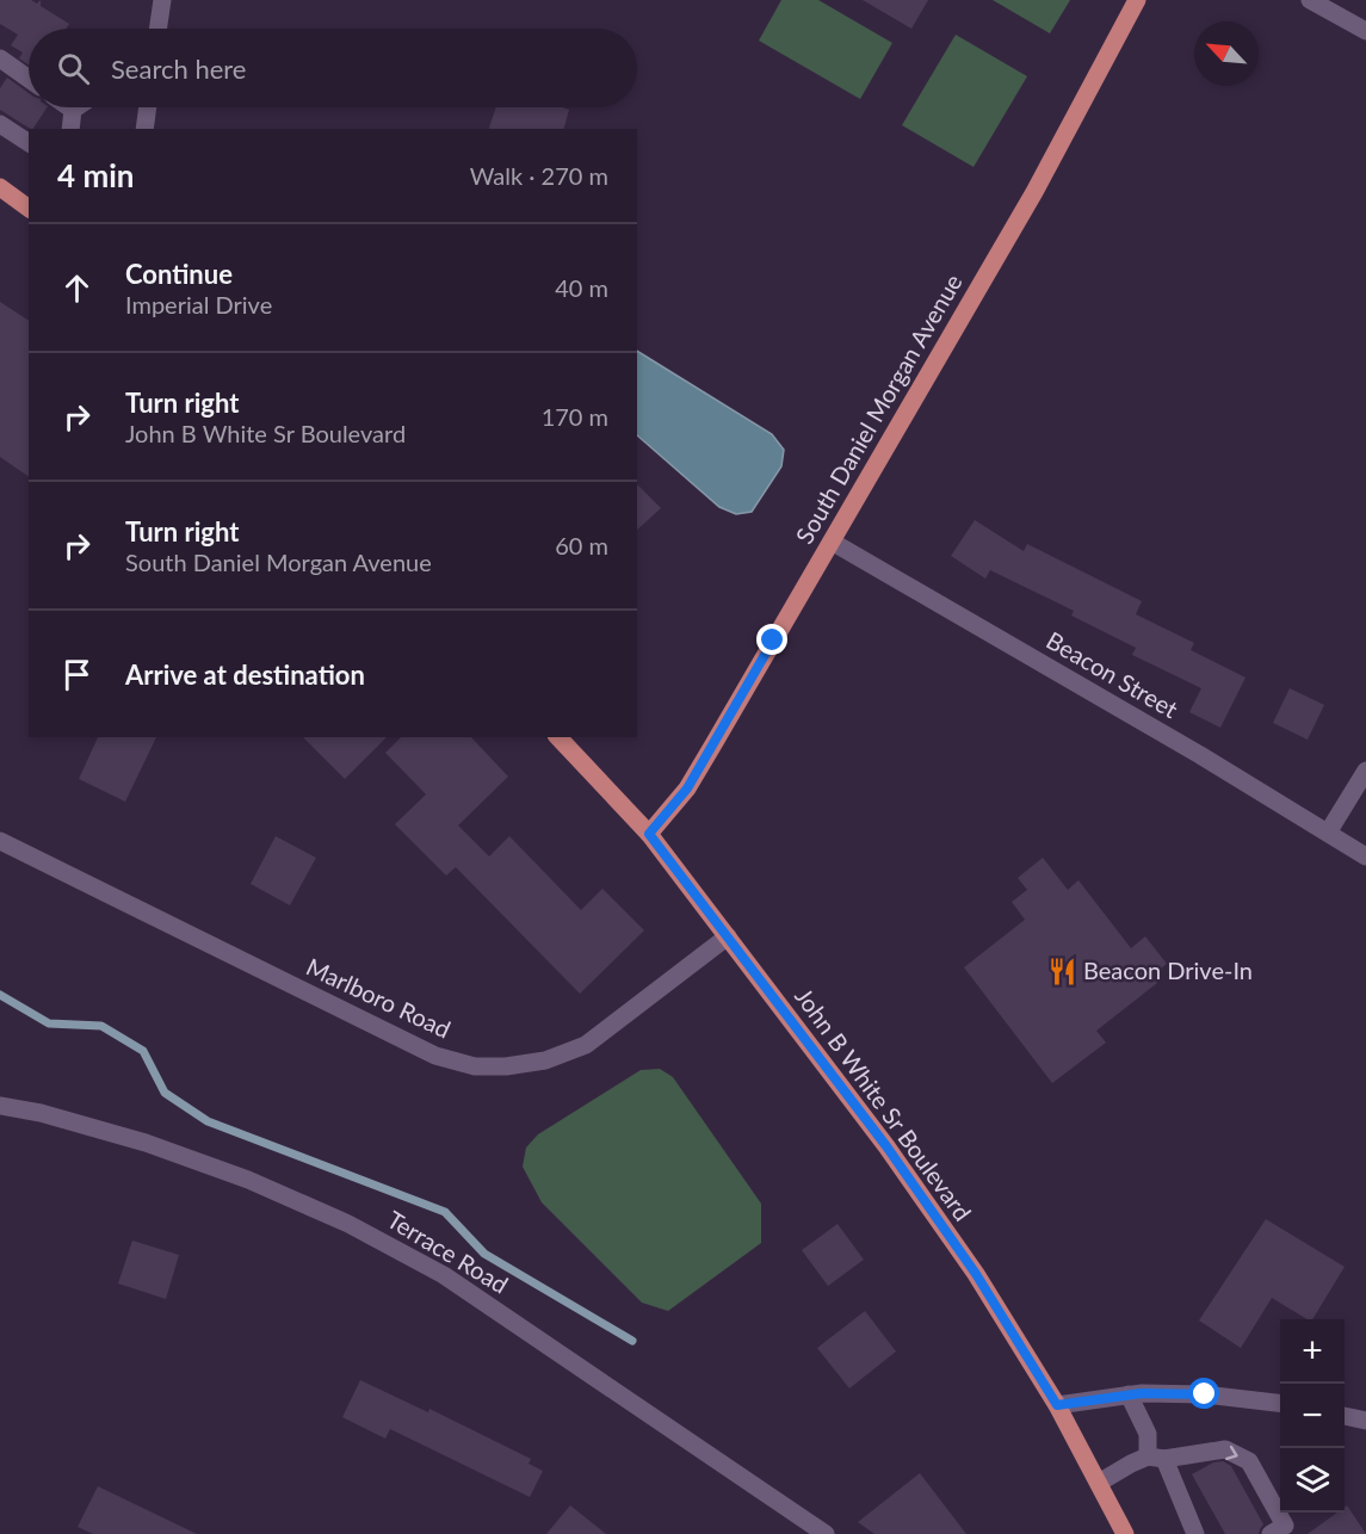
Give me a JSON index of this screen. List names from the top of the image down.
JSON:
{
  "streets": {
    "main road": ["South Daniel Morgan Avenue", "John B White Sr Boulevard"],
    "street": ["Beacon Street", "Marlboro Road", "Terrace Road"]
  },
  "crossings": [
    ["South Daniel Morgan Avenue", "Beacon Street"],
    ["South Daniel Morgan Avenue", "John B White Sr Boulevard"],
    ["Marlboro Road", "John B White Sr Boulevard"]
  ],
  "places": {
    "restaurant": ["Beacon Drive-In"]
  },
  "north": "top left",
  "page": {
    "search": "Search here",
    "heading": ["4 min", "Walk · 270 m"],
    "list": [
      ["Continue", "Imperial Drive", "40 m"],
      ["Turn right", "John B White Sr Boulevard", "170 m"],
      ["Turn right", "South Daniel Morgan Avenue", "60 m"],
      "Arrive at destination"
    ],
    "map_buttons": ["+", "−"]
  }
}
